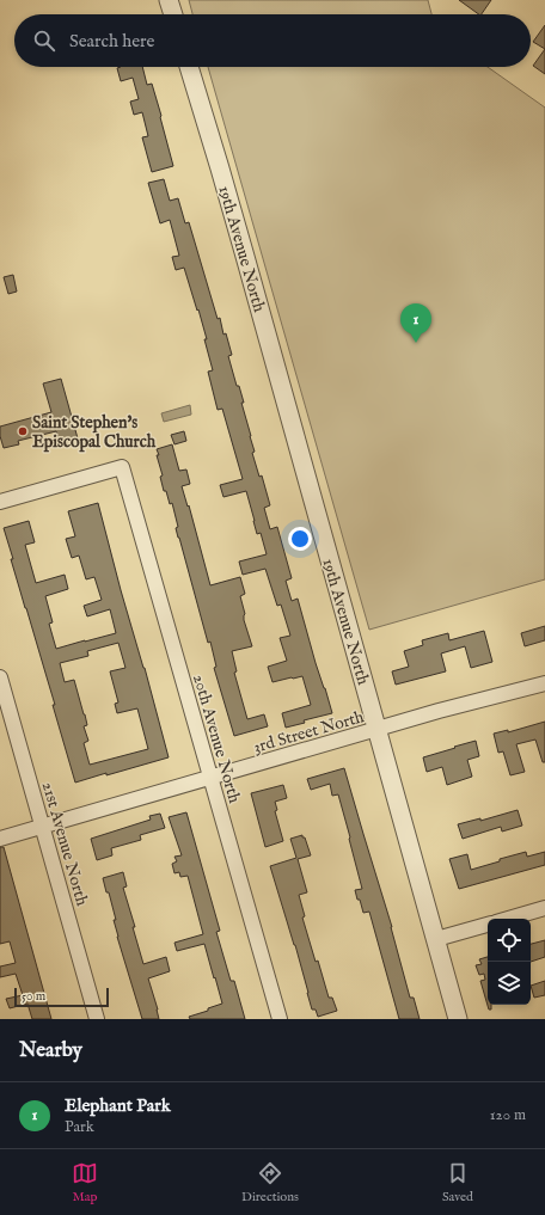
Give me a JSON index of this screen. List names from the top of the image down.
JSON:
{
  "streets": {
    "street": [
      "19th Avenue North",
      "3rd Street North",
      "20th Avenue North",
      "21st Avenue North"
    ]
  },
  "crossings": [
    ["19th Avenue North", "3rd Street North"],
    ["3rd Street North", "20th Avenue North"],
    ["3rd Street North", "21st Avenue North"]
  ],
  "places": ["Saint Stephen's Episcopal Church"],
  "scale_bar": "50 m",
  "page": {
    "search": "Search here",
    "pins": "1",
    "scale": "50 m",
    "heading": "Nearby",
    "list": [
      {
        "mark": "1",
        "name": "Elephant Park",
        "note": "Park",
        "value": "120 m"
      }
    ],
    "nav": ["Map", "Directions", "Saved"]
  }
}
